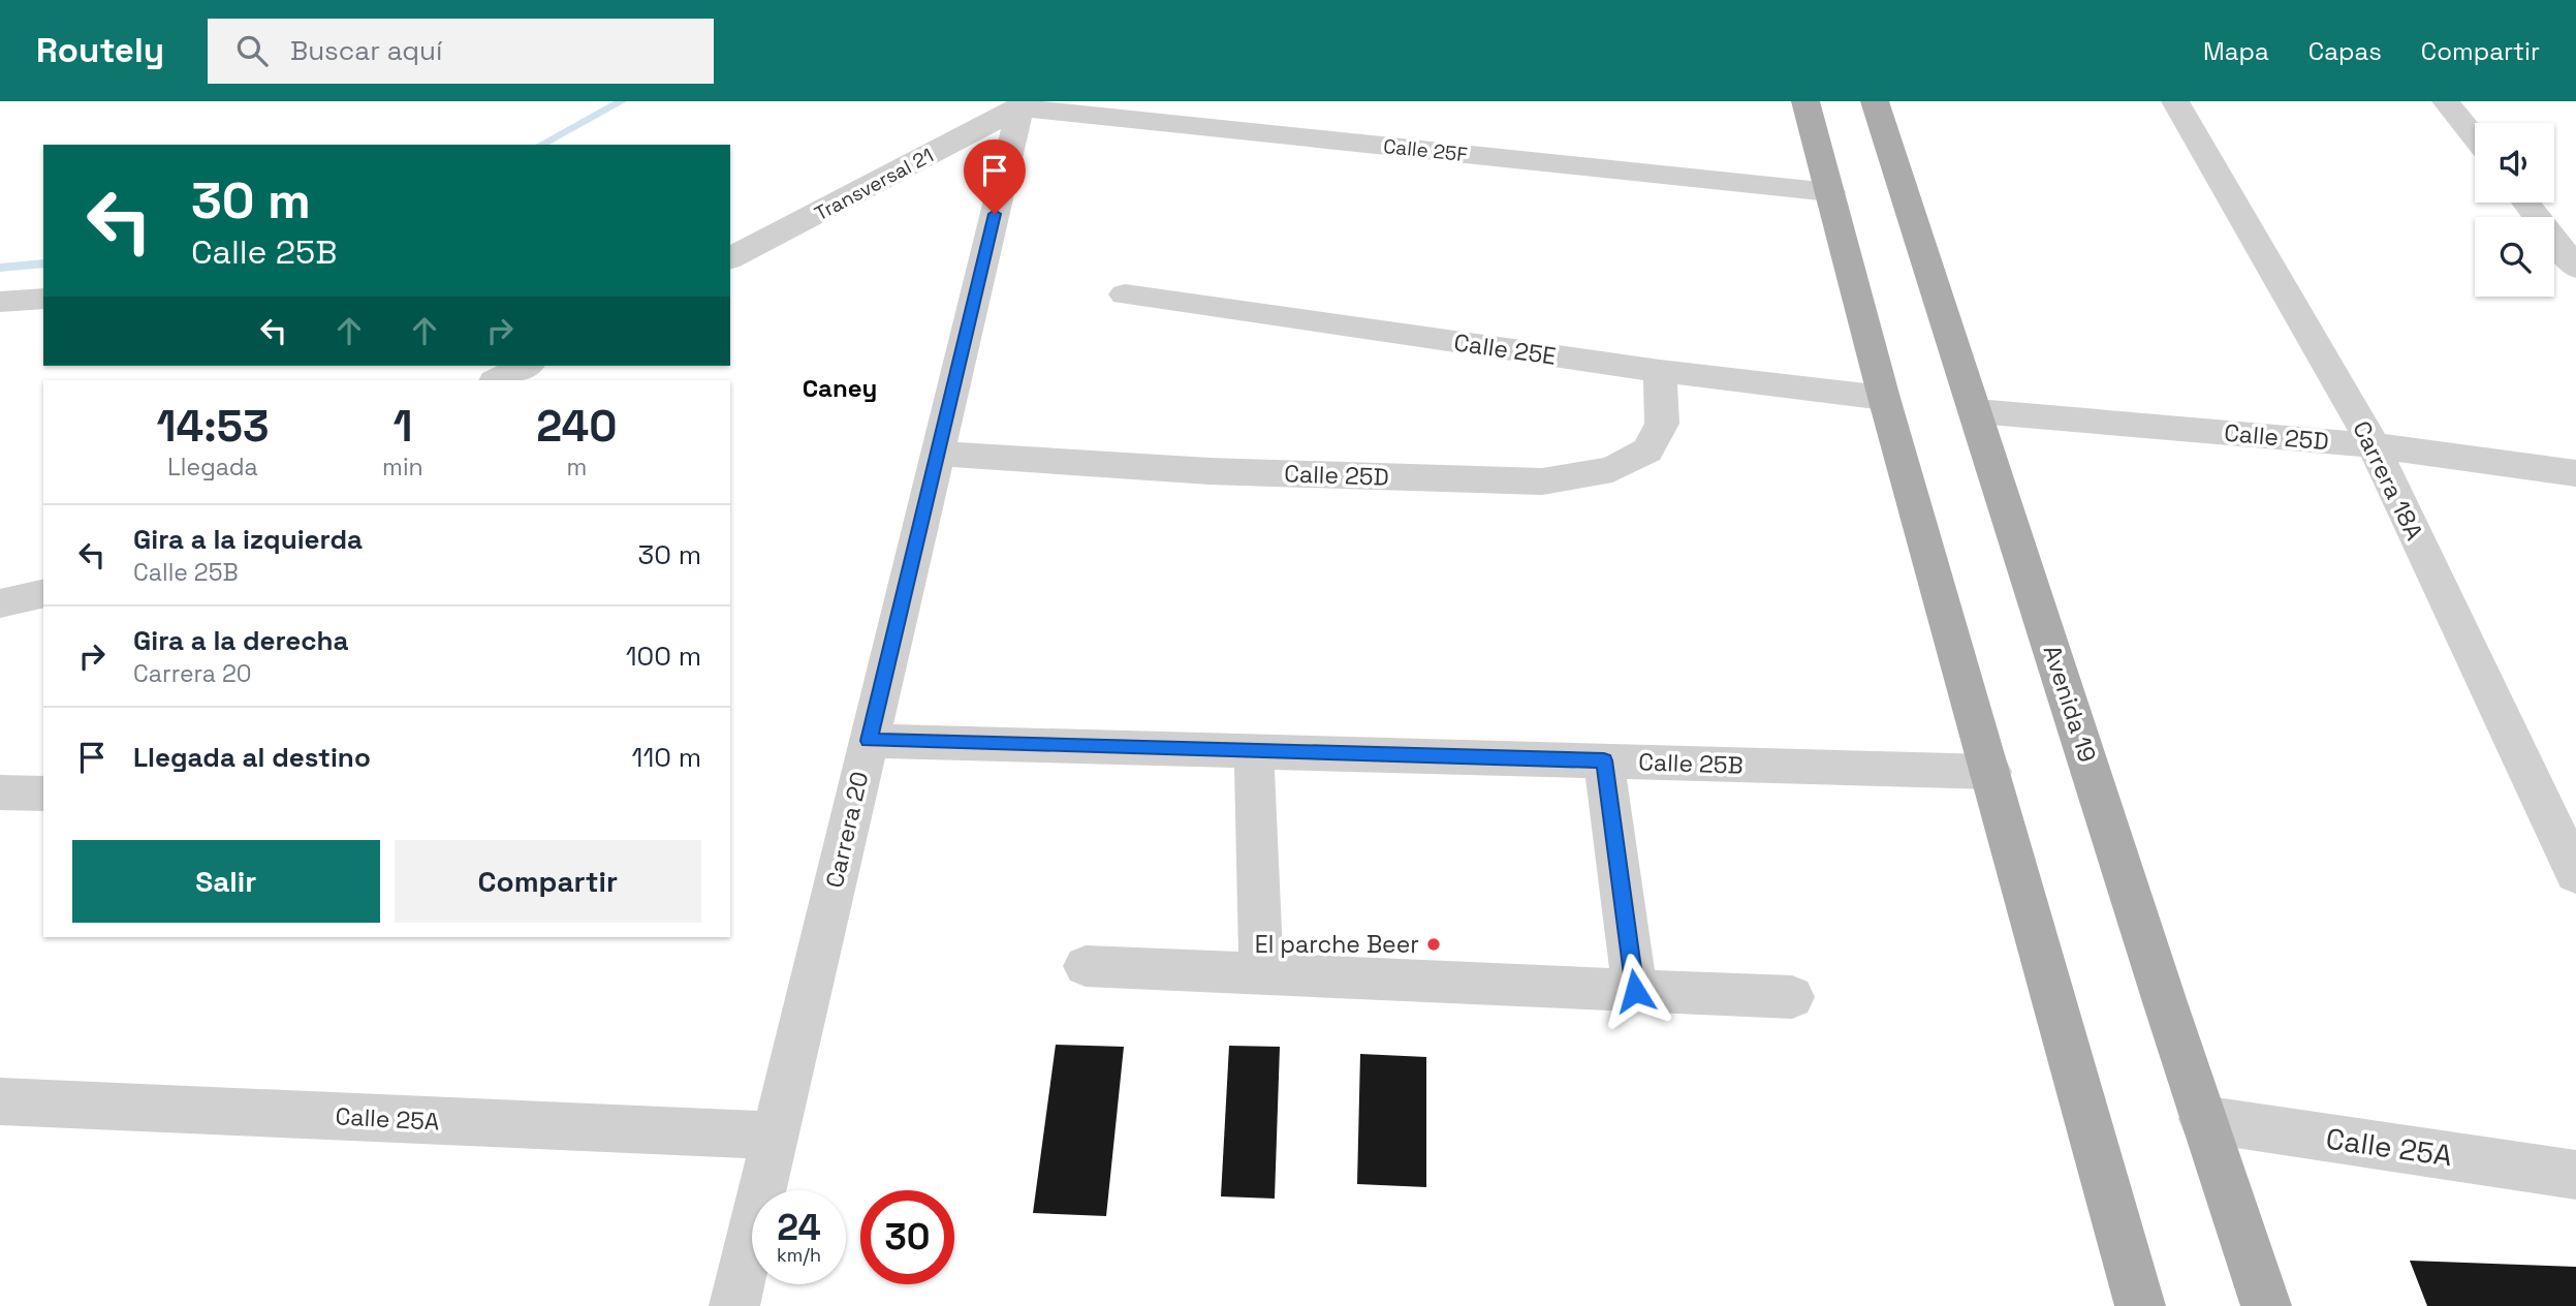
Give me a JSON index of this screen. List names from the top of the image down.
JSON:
{
  "streets": {
    "main road": ["Avenida 19"],
    "street": [
      "Calle 25F",
      "Transversal 21",
      "Calle 25E",
      "Calle 25D",
      "Carrera 18A",
      "Calle 25B",
      "Carrera 20",
      "Calle 25A"
    ]
  },
  "crossings": [
    ["Calle 25F", "Transversal 21"],
    ["Calle 25F", "Carrera 20"],
    ["Transversal 21", "Carrera 20"],
    ["Calle 25E", "Calle 25D"],
    ["Calle 25D", "Carrera 18A"],
    ["Calle 25D", "Avenida 19"],
    ["Calle 25D", "Carrera 20"],
    ["Avenida 19", "Calle 25A"],
    ["Calle 25B", "Carrera 20"],
    ["Carrera 20", "Calle 25A"]
  ],
  "districts": ["Caney"],
  "places": ["El parche Beer"],
  "page": {
    "header": "Routely",
    "search": "Buscar aquí",
    "nav": ["Mapa", "Capas", "Compartir"],
    "turn": ["30 m", "Calle 25B"],
    "eta": [
      "14:53",
      "Llegada",
      "1",
      "min",
      "240",
      "m"
    ],
    "list": [
      {
        "name": "Gira a la izquierda",
        "note": "Calle 25B",
        "value": "30 m"
      },
      {
        "name": "Gira a la derecha",
        "note": "Carrera 20",
        "value": "100 m"
      },
      {
        "name": "Llegada al destino",
        "value": "110 m"
      }
    ],
    "buttons": ["Salir", "Compartir"],
    "speed": "24 km/h",
    "limit": "30"
  }
}
